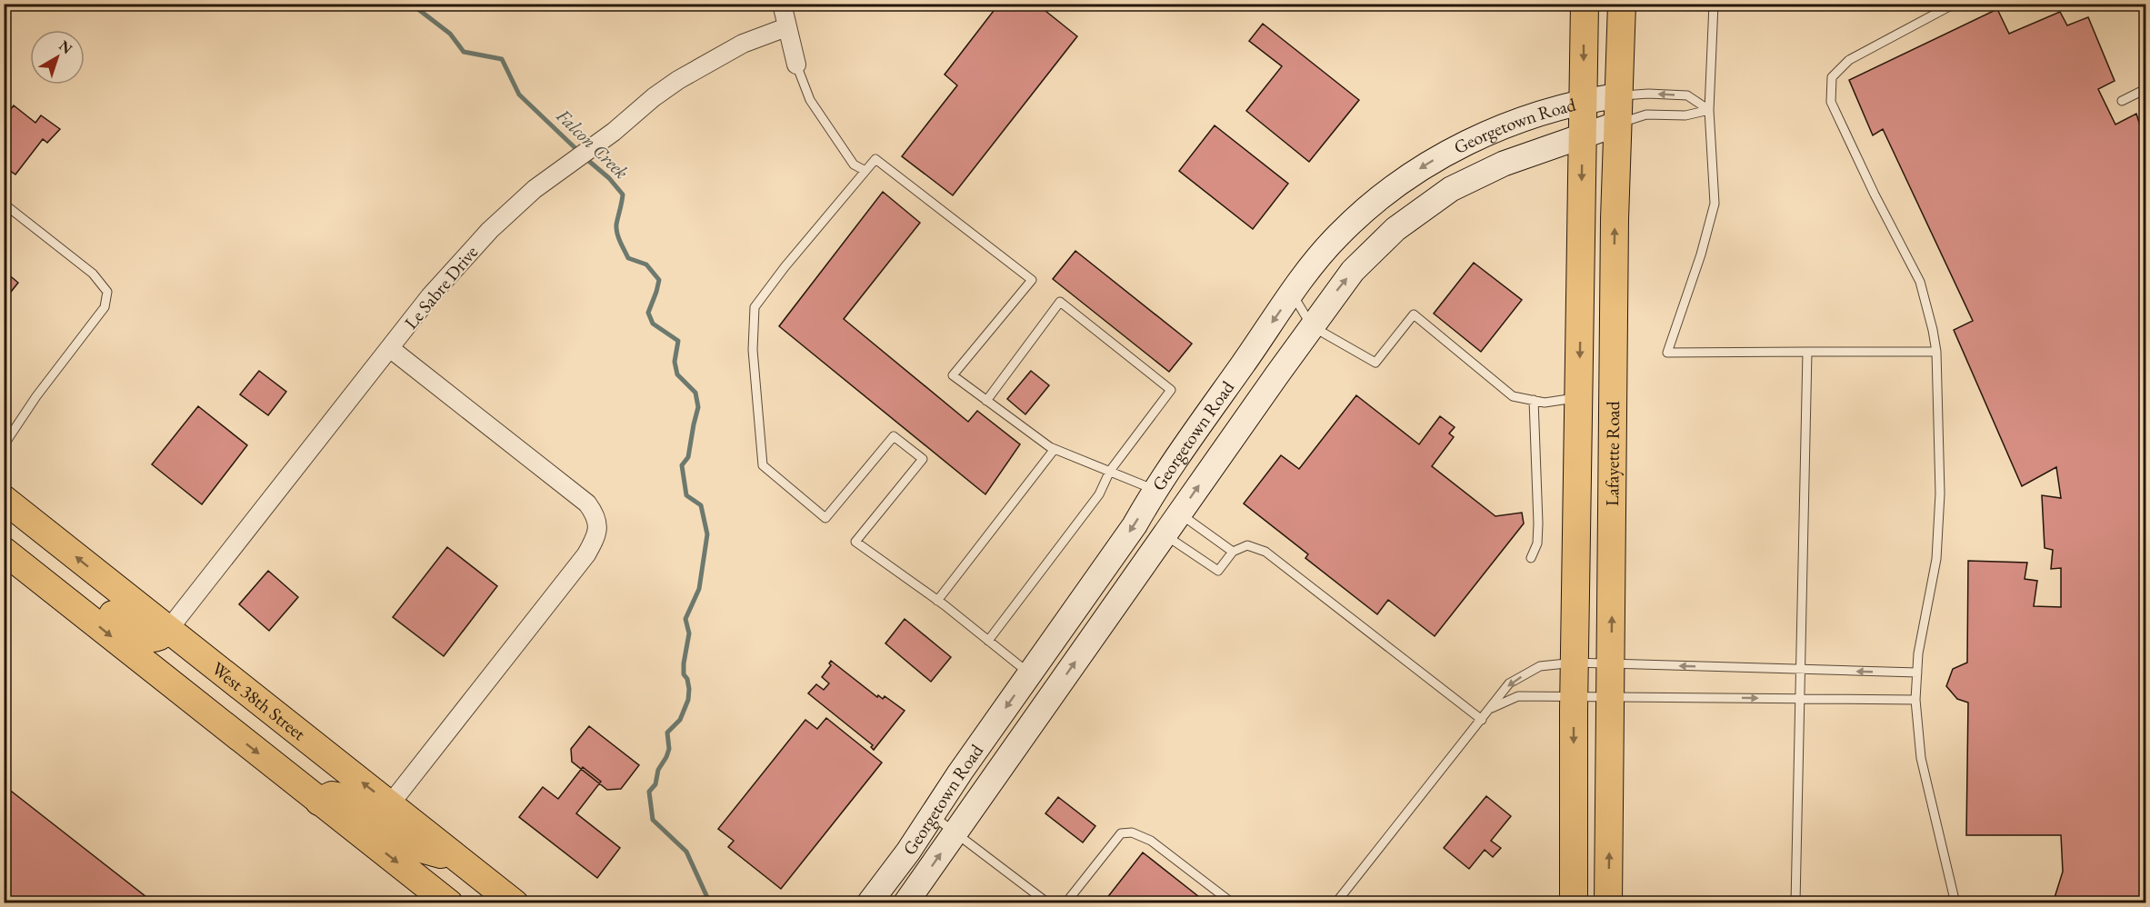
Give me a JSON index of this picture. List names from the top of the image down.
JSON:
{
  "streets": {
    "main road": ["Georgetown Road", "Lafayette Road", "West 38th Street"],
    "street": ["Le Sabre Drive"]
  },
  "crossings": [
    ["Georgetown Road", "Lafayette Road"],
    ["Le Sabre Drive", "West 38th Street"]
  ],
  "water": ["Falcon Creek"],
  "north": "top right"
}
